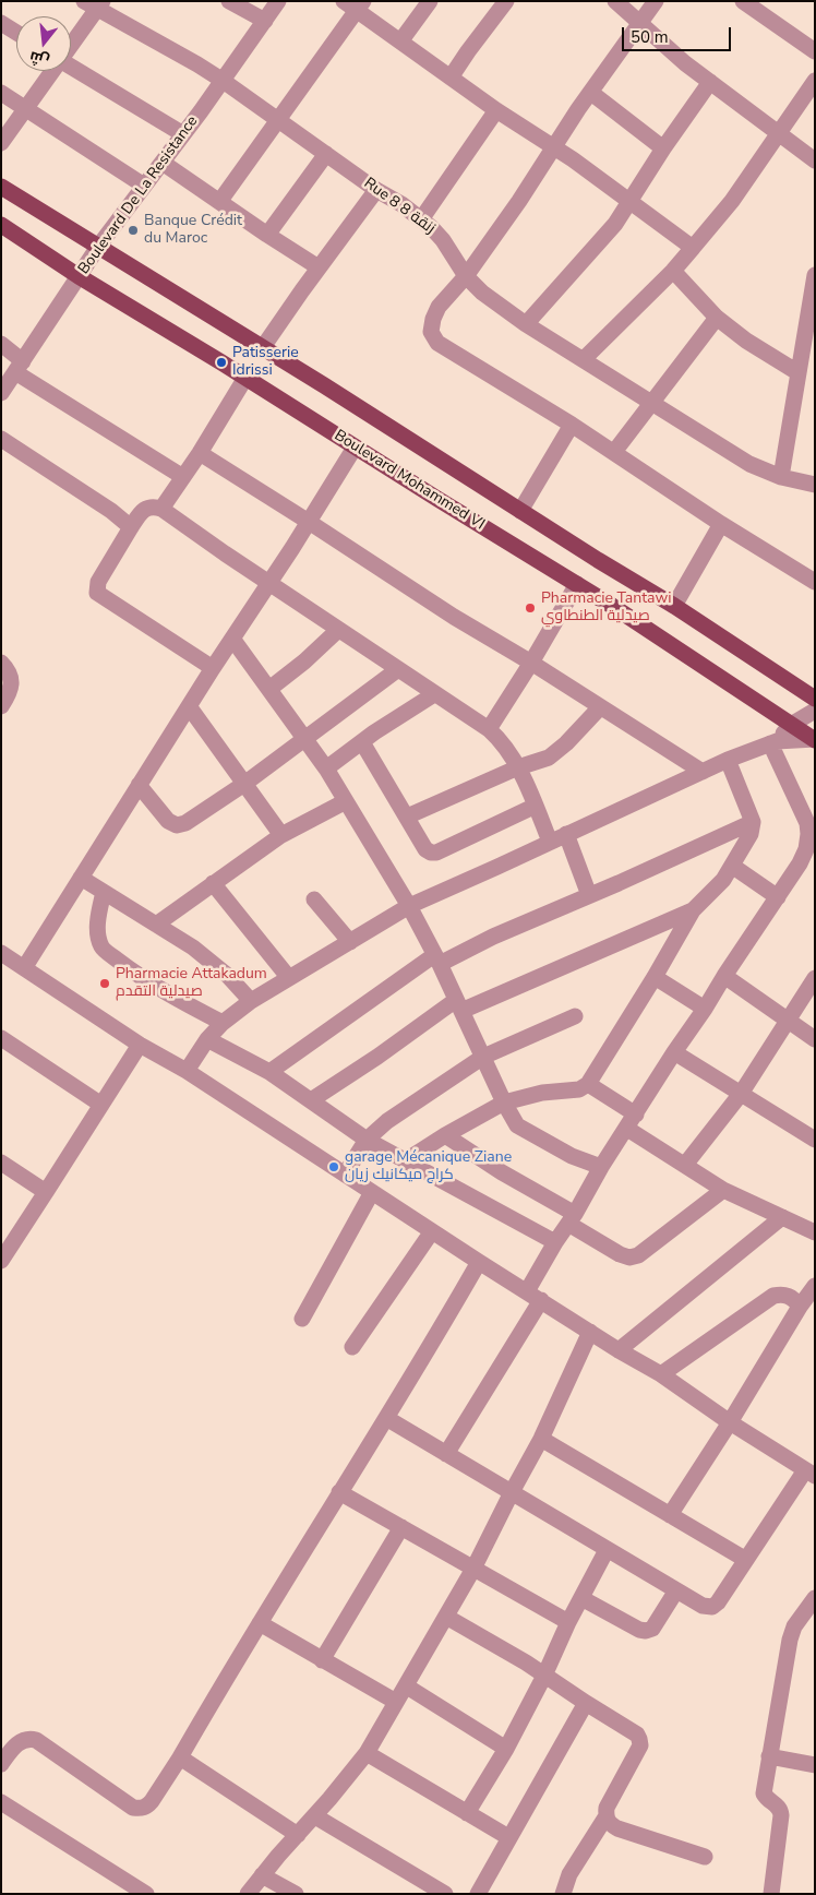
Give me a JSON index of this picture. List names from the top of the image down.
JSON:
{
  "streets": {
    "main road": ["Boulevard Mohammed VI"],
    "street": ["Boulevard De La Resistance", "Rue 8 8 زنقة"]
  },
  "crossings": [
    ["Boulevard De La Resistance", "Rue 8 8 زنقة"],
    ["Boulevard De La Resistance", "Boulevard Mohammed VI"]
  ],
  "places": [
    "Banque Crédit du Maroc",
    "Patisserie Idrissi",
    "Pharmacie Tantawi صيدلية الطنطاوي",
    "Pharmacie Attakadum صيدلية التقدم",
    "garage Mécanique Ziane كراج ميكانيك زيان"
  ],
  "scale_bar": "50 m",
  "north": "bottom"
}
